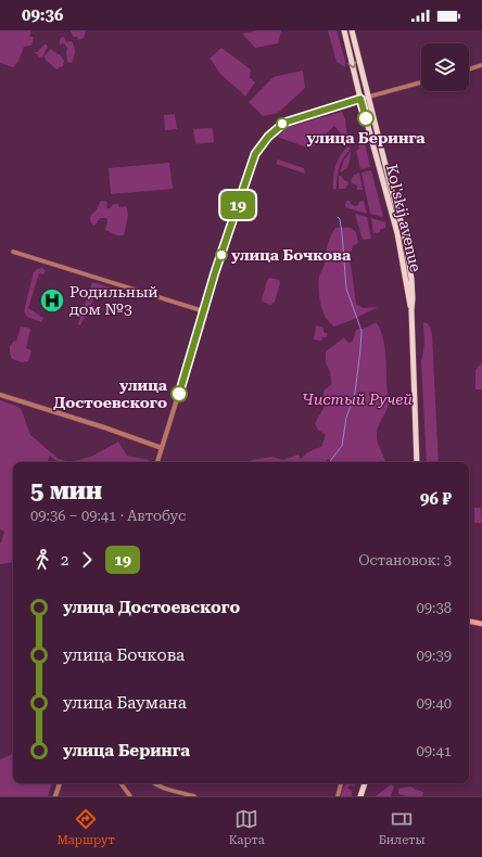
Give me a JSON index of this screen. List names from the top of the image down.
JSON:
{
  "streets": {
    "main road": ["Kol'skij avenue"]
  },
  "parks": ["Чистый Ручей"],
  "places": {
    "other": ["улица Беринга", "улица Бочкова", "улица Достоевского"],
    "hospital": ["Родильный дом №3"]
  },
  "lines": ["bus line 19"],
  "page": {
    "status": "09:36",
    "on_map": "19",
    "heading": ["5 мин", "09:36 – 09:41 · Автобус", "96 ₽"],
    "legs": ["2", "19", "Остановок: 3"],
    "list": [
      {
        "name": "улица Достоевского",
        "value": "09:38"
      },
      {
        "name": "улица Бочкова",
        "value": "09:39"
      },
      {
        "name": "улица Баумана",
        "value": "09:40"
      },
      {
        "name": "улица Беринга",
        "value": "09:41"
      }
    ],
    "tabs": ["Маршрут", "Карта", "Билеты"]
  }
}
